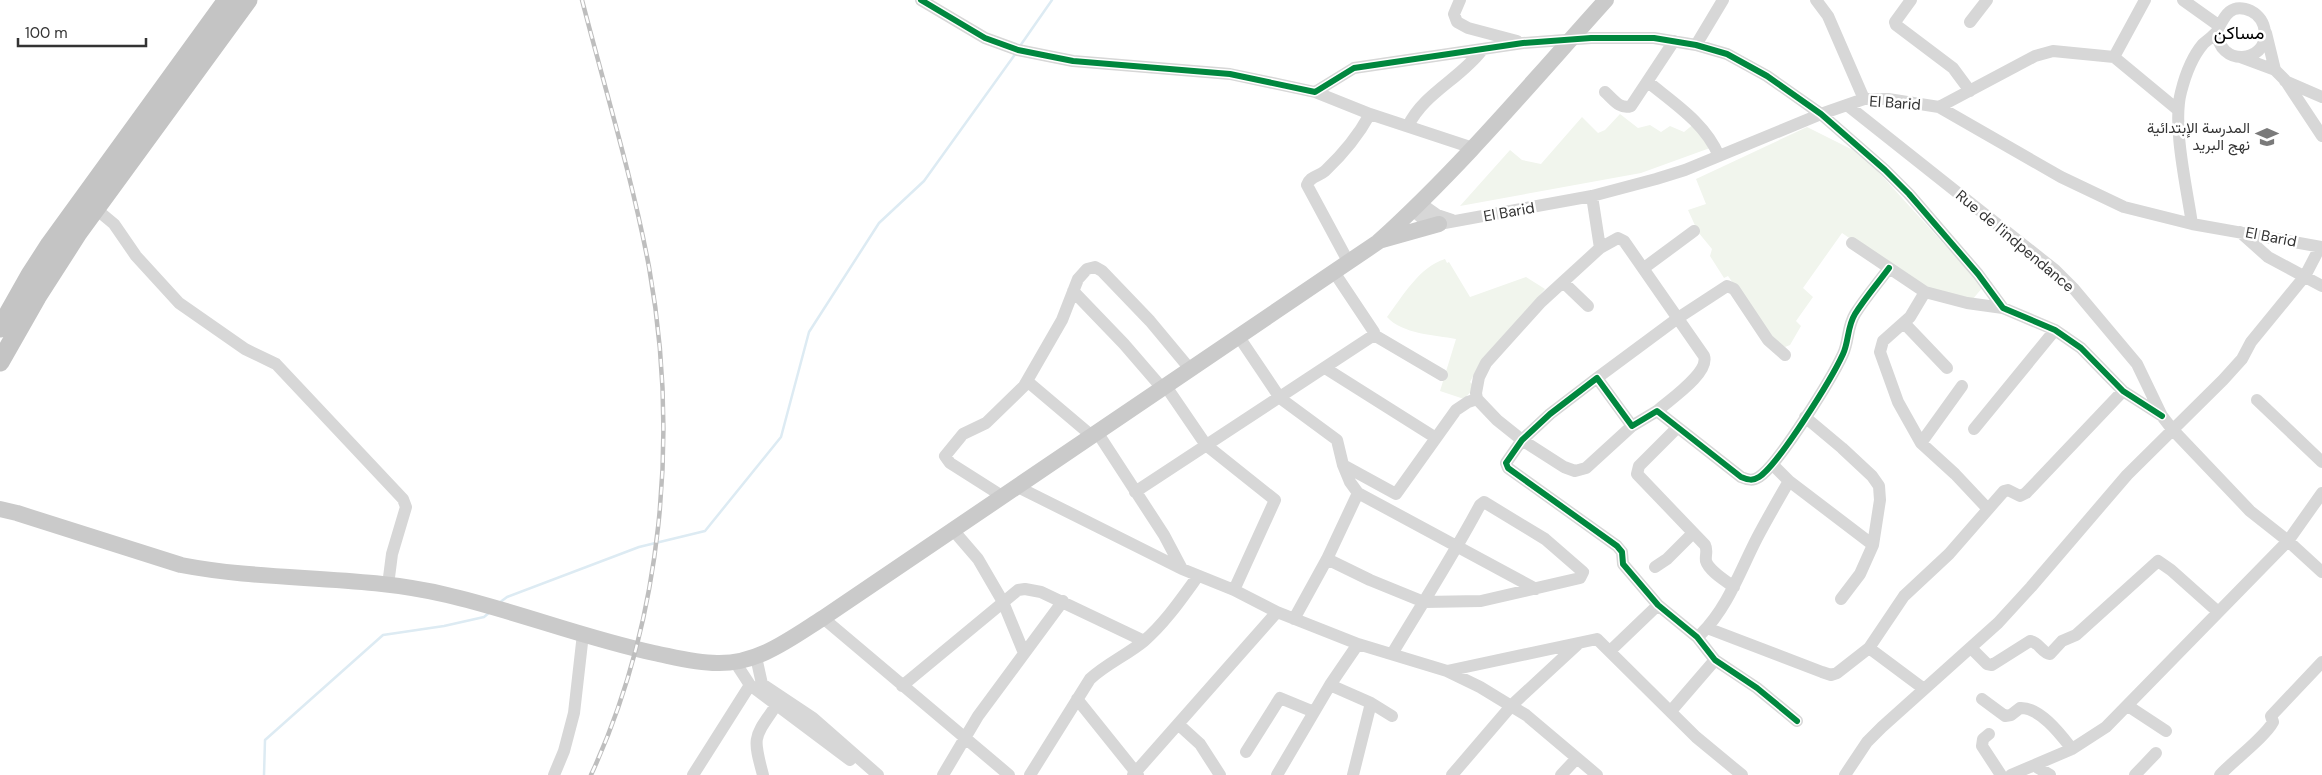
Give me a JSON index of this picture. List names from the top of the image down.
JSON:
{
  "streets": {
    "street": ["El Barid", "Rue de l'indpendance"]
  },
  "crossings": [
    ["El Barid", "Rue de l'indpendance"]
  ],
  "districts": ["مساكن"],
  "places": {
    "school or university": ["المدرسة اﻹبتدائية نهج البريد"]
  },
  "scale_bar": "100 m"
}
